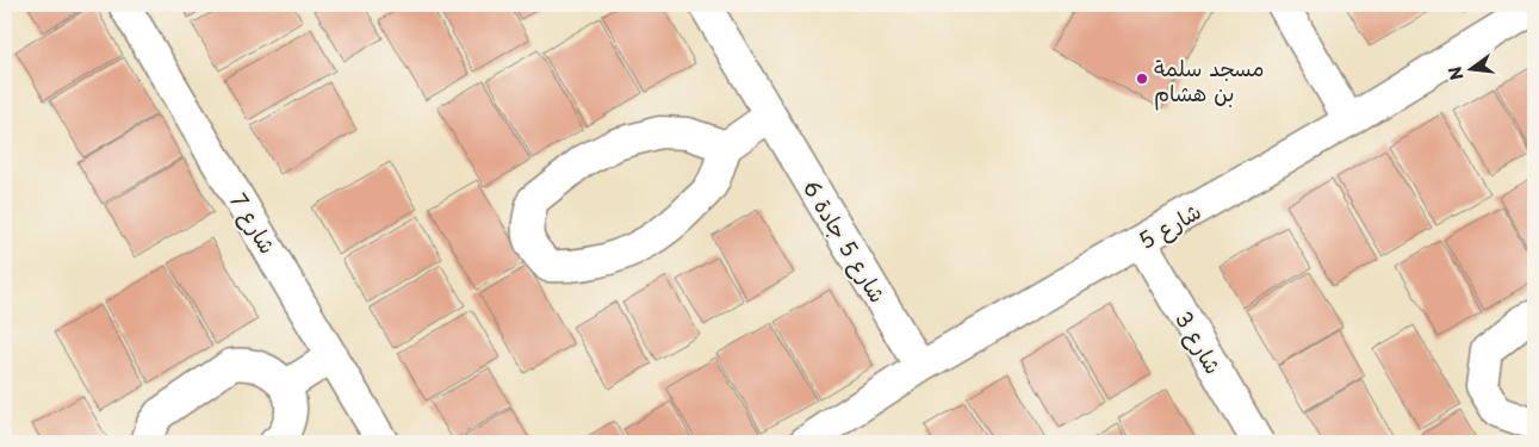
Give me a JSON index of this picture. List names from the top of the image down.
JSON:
{
  "streets": {
    "street": [
      "شارع 7",
      "شارع 5",
      "شارع 5 جادة 6",
      "شارع 3"
    ]
  },
  "crossings": [
    ["شارع 5", "شارع 5 جادة 6"],
    ["شارع 5", "شارع 3"]
  ],
  "places": ["مسجد سلمة بن هشام"],
  "north": "left"
}
